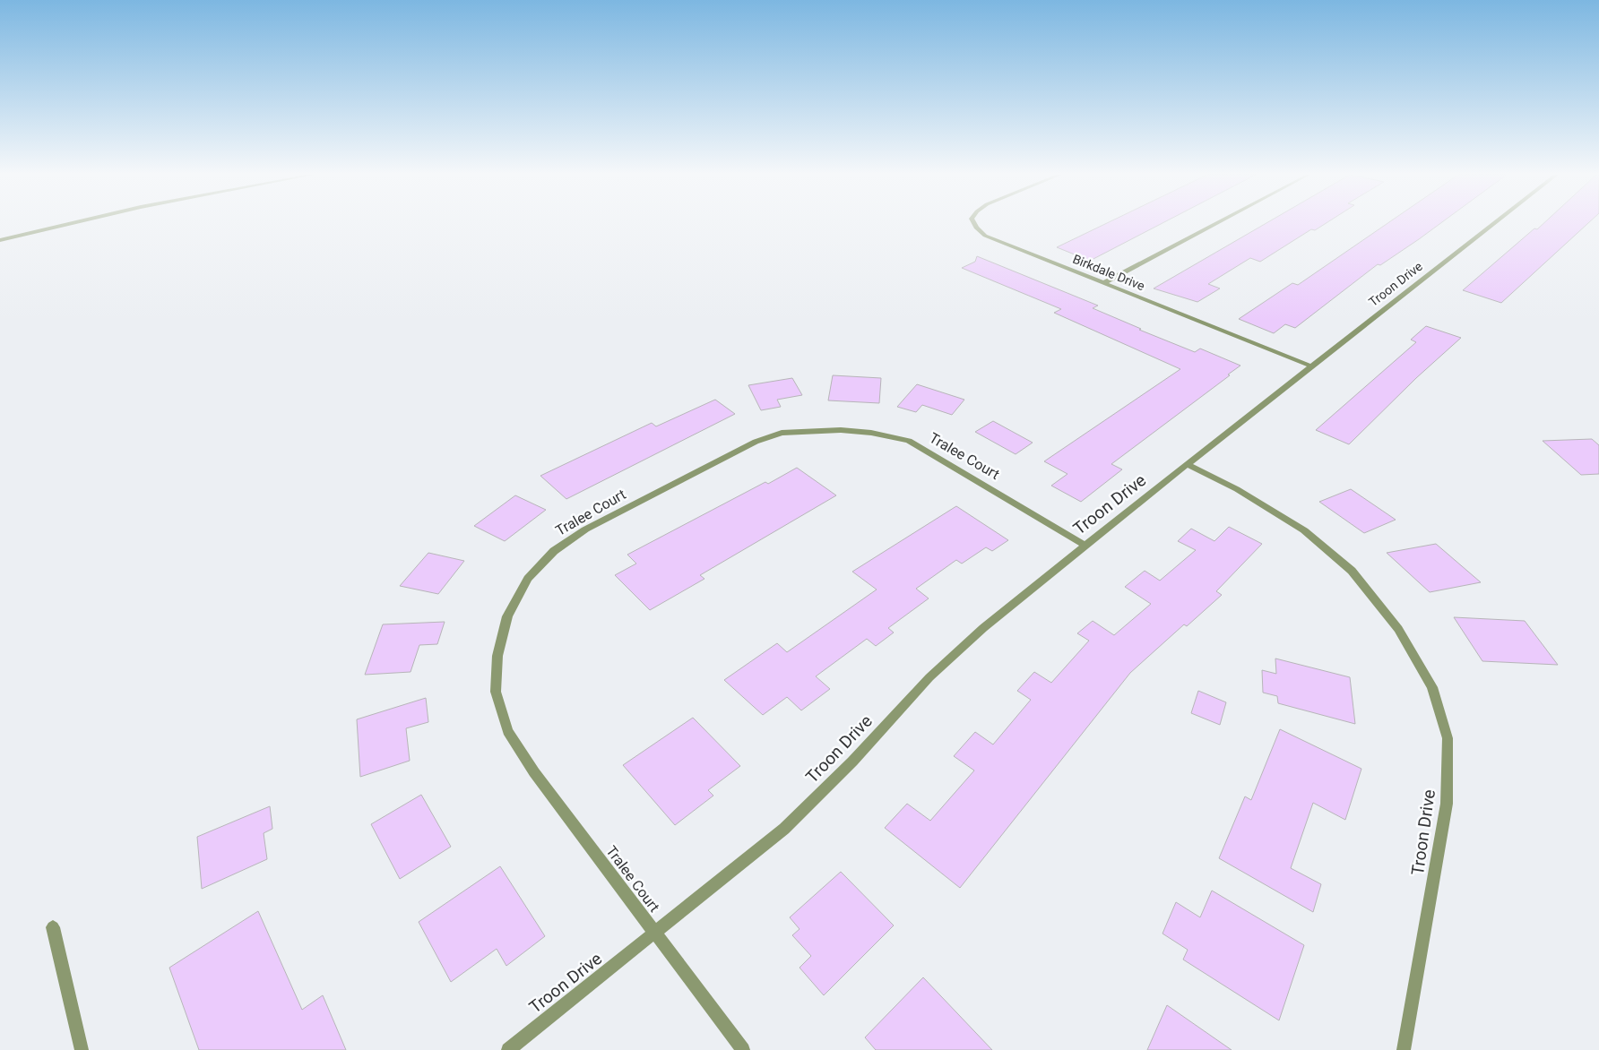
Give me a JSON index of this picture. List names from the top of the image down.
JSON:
{
  "streets": {
    "street": ["Birkdale Drive", "Troon Drive", "Tralee Court"]
  },
  "crossings": [
    ["Birkdale Drive", "Troon Drive"],
    ["Troon Drive", "Tralee Court"]
  ]
}
